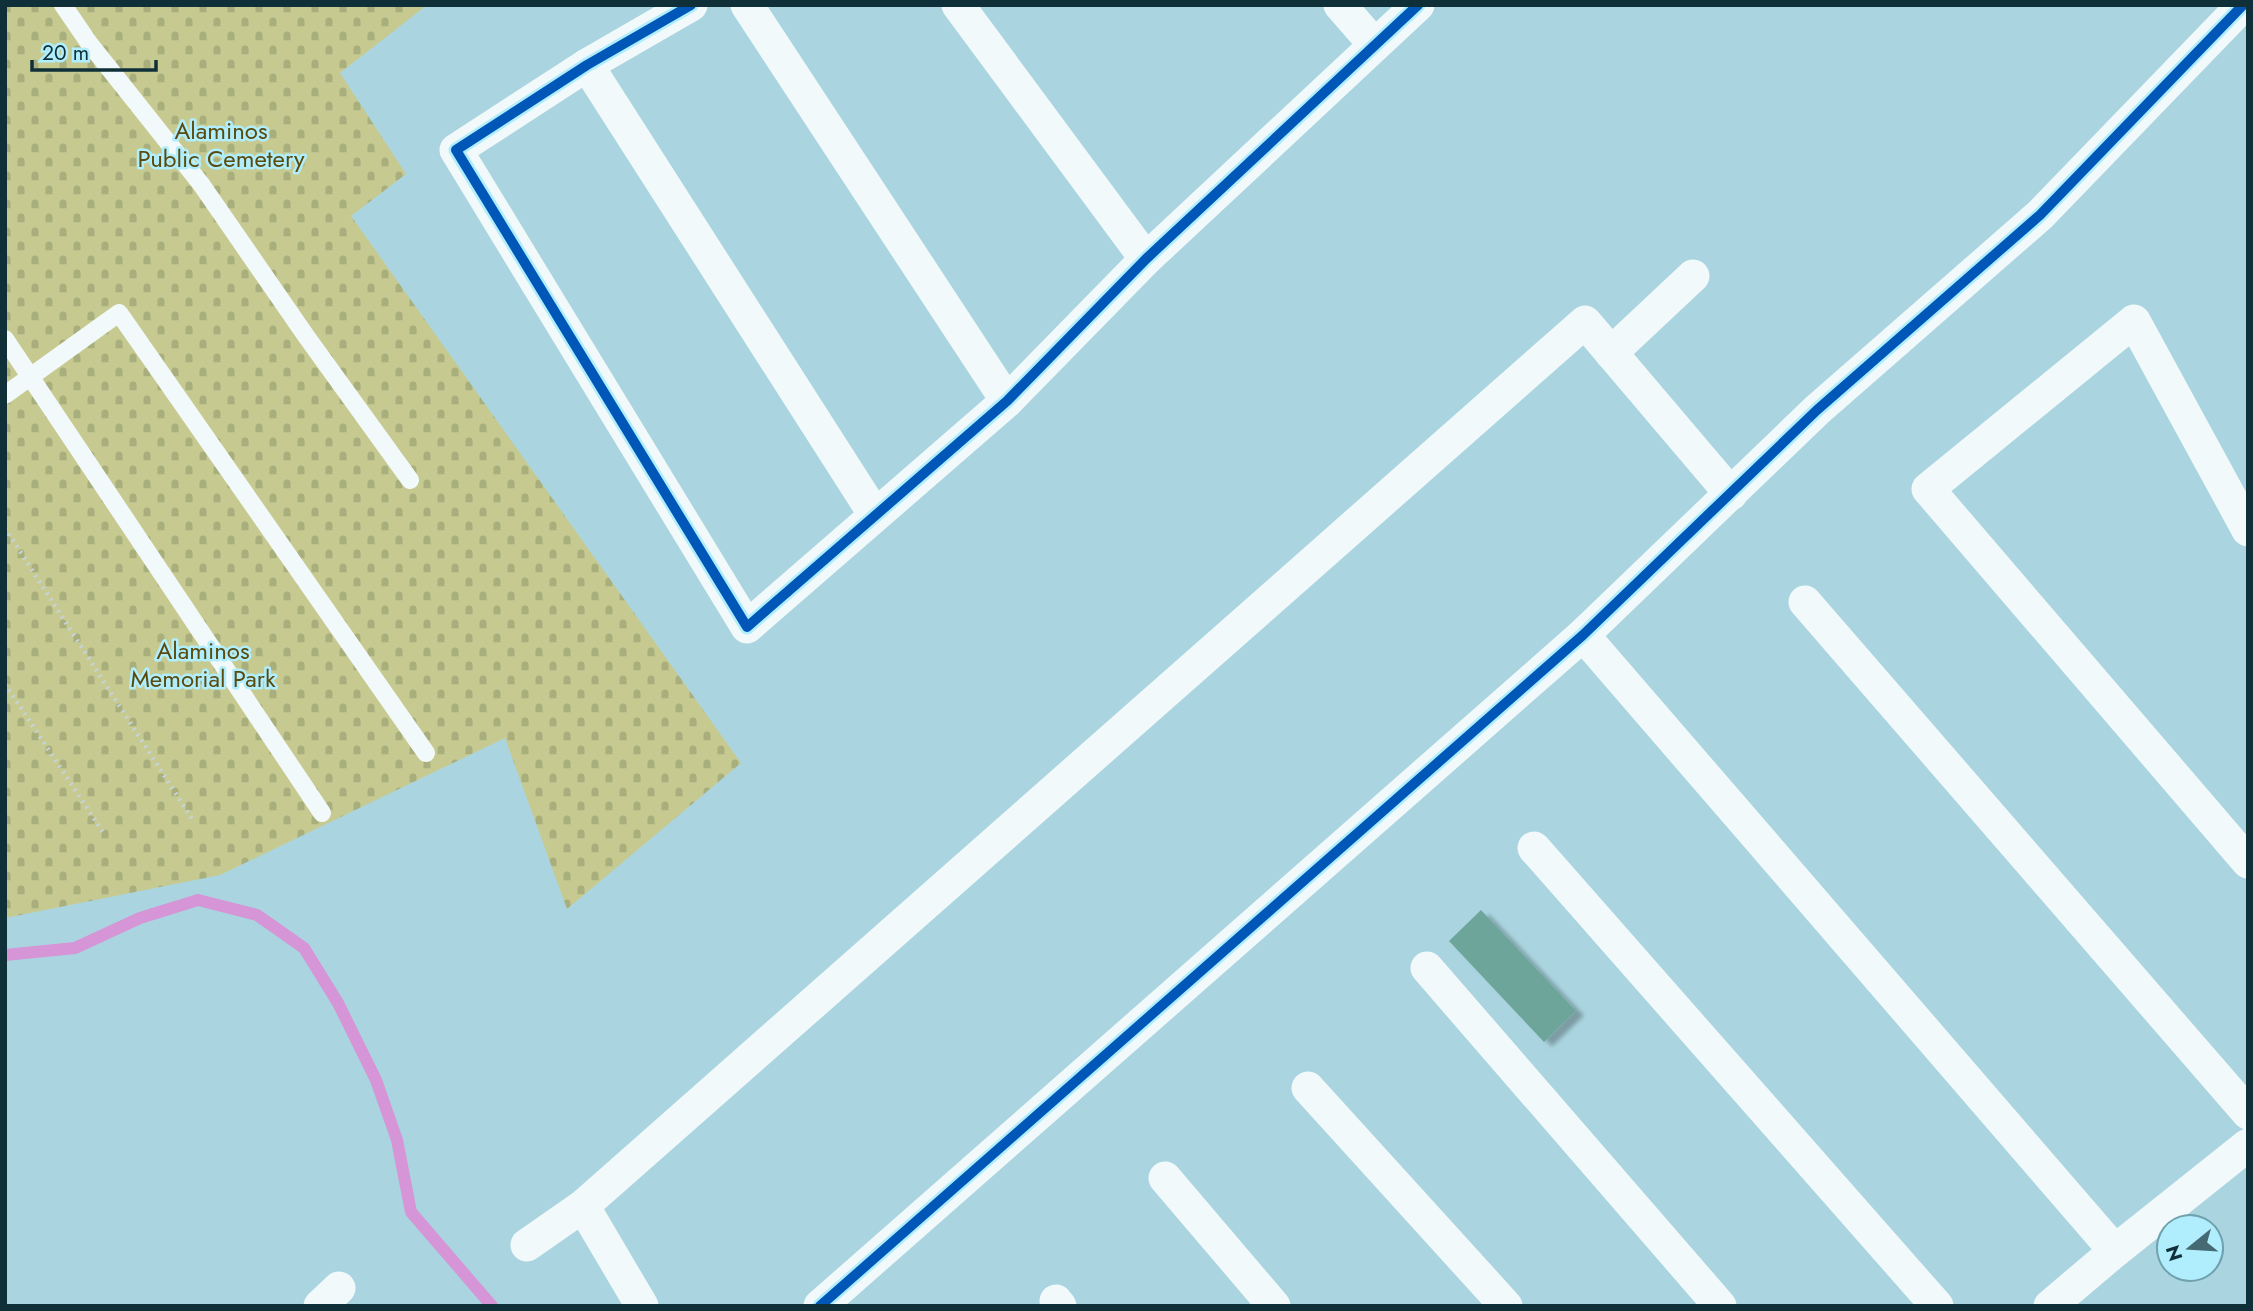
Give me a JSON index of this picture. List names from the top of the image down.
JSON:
{
  "parks": ["Alaminos Public Cemetery", "Alaminos Memorial Park"],
  "scale_bar": "20 m",
  "north": "left"
}
